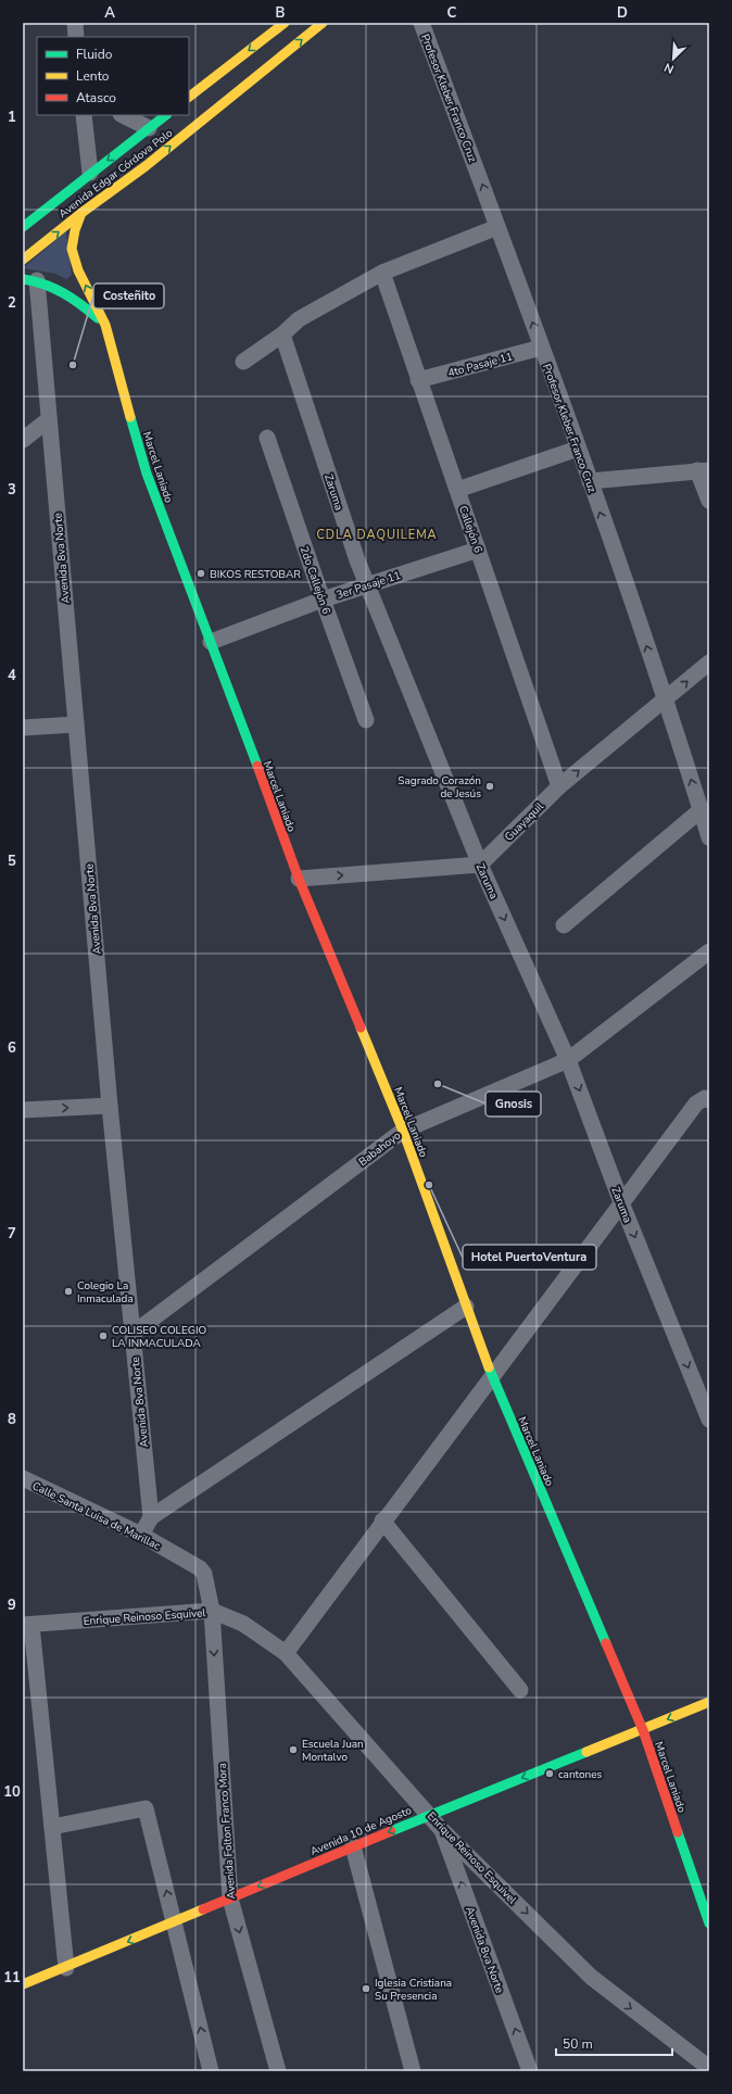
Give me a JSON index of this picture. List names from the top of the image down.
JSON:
{
  "streets": {
    "street": [
      "Profesor Kleber Franco Cruz",
      "Avenida Edgar Córdova Polo",
      "4to Pasaje 11",
      "Marcel Laniado",
      "Zaruma",
      "Callejón 6",
      "Avenida 8va Norte",
      "2do Callejón 6",
      "3er Pasaje 11",
      "Guayaquil",
      "Babahoyo",
      "Calle Santa Luisa de Marillac",
      "Enrique Reinoso Esquivel",
      "Avenida 10 de Agosto",
      "Avenida Folton Franco Mora"
    ]
  },
  "crossings": [
    ["Profesor Kleber Franco Cruz", "4to Pasaje 11"],
    ["Profesor Kleber Franco Cruz", "Guayaquil"],
    ["Avenida Edgar Córdova Polo", "Marcel Laniado"],
    ["4to Pasaje 11", "Callejón 6"],
    ["Marcel Laniado", "3er Pasaje 11"],
    ["Marcel Laniado", "Babahoyo"],
    ["Marcel Laniado", "Avenida 10 de Agosto"],
    ["Zaruma", "3er Pasaje 11"],
    ["Zaruma", "Guayaquil"],
    ["Zaruma", "Babahoyo"],
    ["Callejón 6", "3er Pasaje 11"],
    ["Callejón 6", "Guayaquil"],
    ["Avenida 8va Norte", "Babahoyo"],
    ["Avenida 8va Norte", "Enrique Reinoso Esquivel"],
    ["2do Callejón 6", "3er Pasaje 11"],
    ["Calle Santa Luisa de Marillac", "Enrique Reinoso Esquivel"],
    ["Calle Santa Luisa de Marillac", "Avenida Folton Franco Mora"],
    ["Enrique Reinoso Esquivel", "Avenida 10 de Agosto"],
    ["Enrique Reinoso Esquivel", "Avenida Folton Franco Mora"],
    ["Avenida 10 de Agosto", "Avenida Folton Franco Mora"]
  ],
  "one_way": [
    "Profesor Kleber Franco Cruz",
    "Zaruma",
    "Enrique Reinoso Esquivel",
    "Avenida 10 de Agosto"
  ],
  "districts": ["CDLA DAQUILEMA"],
  "places": [
    "Costeñito",
    "BIKOS RESTOBAR",
    "Sagrado Corazón de Jesús",
    "Gnosis",
    "Hotel PuertoVentura",
    "Colegio La Inmaculada",
    "COLISEO COLEGIO LA INMACULADA",
    "Escuela Juan Montalvo",
    "cantones",
    "Iglesia Cristiana Su Presencia"
  ],
  "legend": ["Fluido", "Lento", "Atasco"],
  "scale_bar": "50 m",
  "north": "bottom left",
  "grid": {
    "columns": [
      "A",
      "B",
      "C",
      "D"
    ],
    "rows": [
      "1",
      "2",
      "3",
      "4",
      "5",
      "6",
      "7",
      "8",
      "9",
      "10",
      "11"
    ]
  }
}
